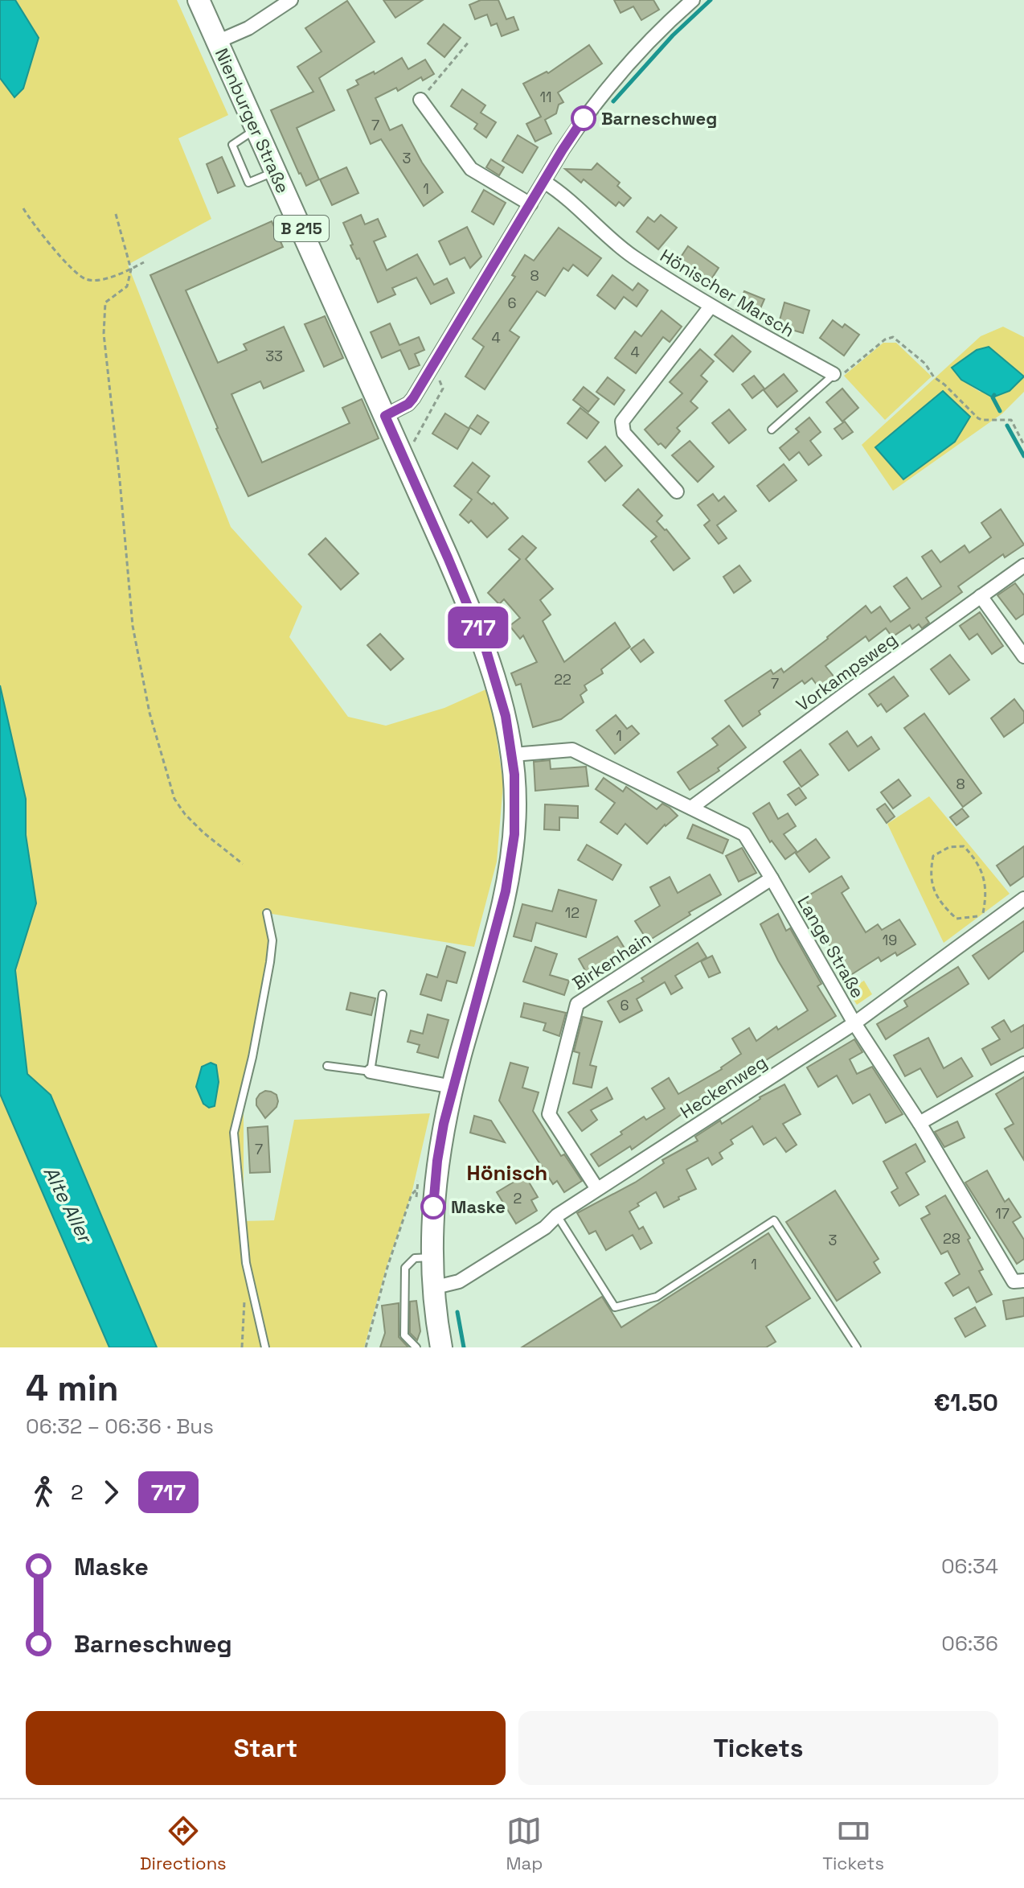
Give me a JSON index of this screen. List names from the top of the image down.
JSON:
{
  "streets": {
    "main road": ["Nienburger Straße", "B 215"],
    "street": [
      "Hönischer Marsch",
      "Vorkampsweg",
      "Lange Straße",
      "Birkenhain",
      "Heckenweg"
    ]
  },
  "crossings": [
    ["Nienburger Straße", "Lange Straße"],
    ["Nienburger Straße", "Heckenweg"],
    ["Vorkampsweg", "Lange Straße"],
    ["Lange Straße", "Birkenhain"],
    ["Lange Straße", "Heckenweg"],
    ["Birkenhain", "Heckenweg"]
  ],
  "districts": ["Hönisch"],
  "water": ["Alte Aller"],
  "places": ["Barneschweg", "Maske"],
  "lines": ["bus line 717"],
  "house_numbers": [
    "11",
    "7",
    "3",
    "1",
    "8",
    "6",
    "4",
    "4",
    "33",
    "22",
    "7",
    "1",
    "8",
    "12",
    "19",
    "6",
    "7",
    "2",
    "17",
    "28",
    "3",
    "1"
  ],
  "page": {
    "on_map": "717",
    "heading": ["4 min", "06:32 – 06:36 · Bus", "€1.50"],
    "legs": ["2", "717"],
    "list": [
      {
        "name": "Maske",
        "value": "06:34"
      },
      {
        "name": "Barneschweg",
        "value": "06:36"
      }
    ],
    "buttons": ["Start", "Tickets"],
    "tabs": ["Directions", "Map", "Tickets"]
  }
}
